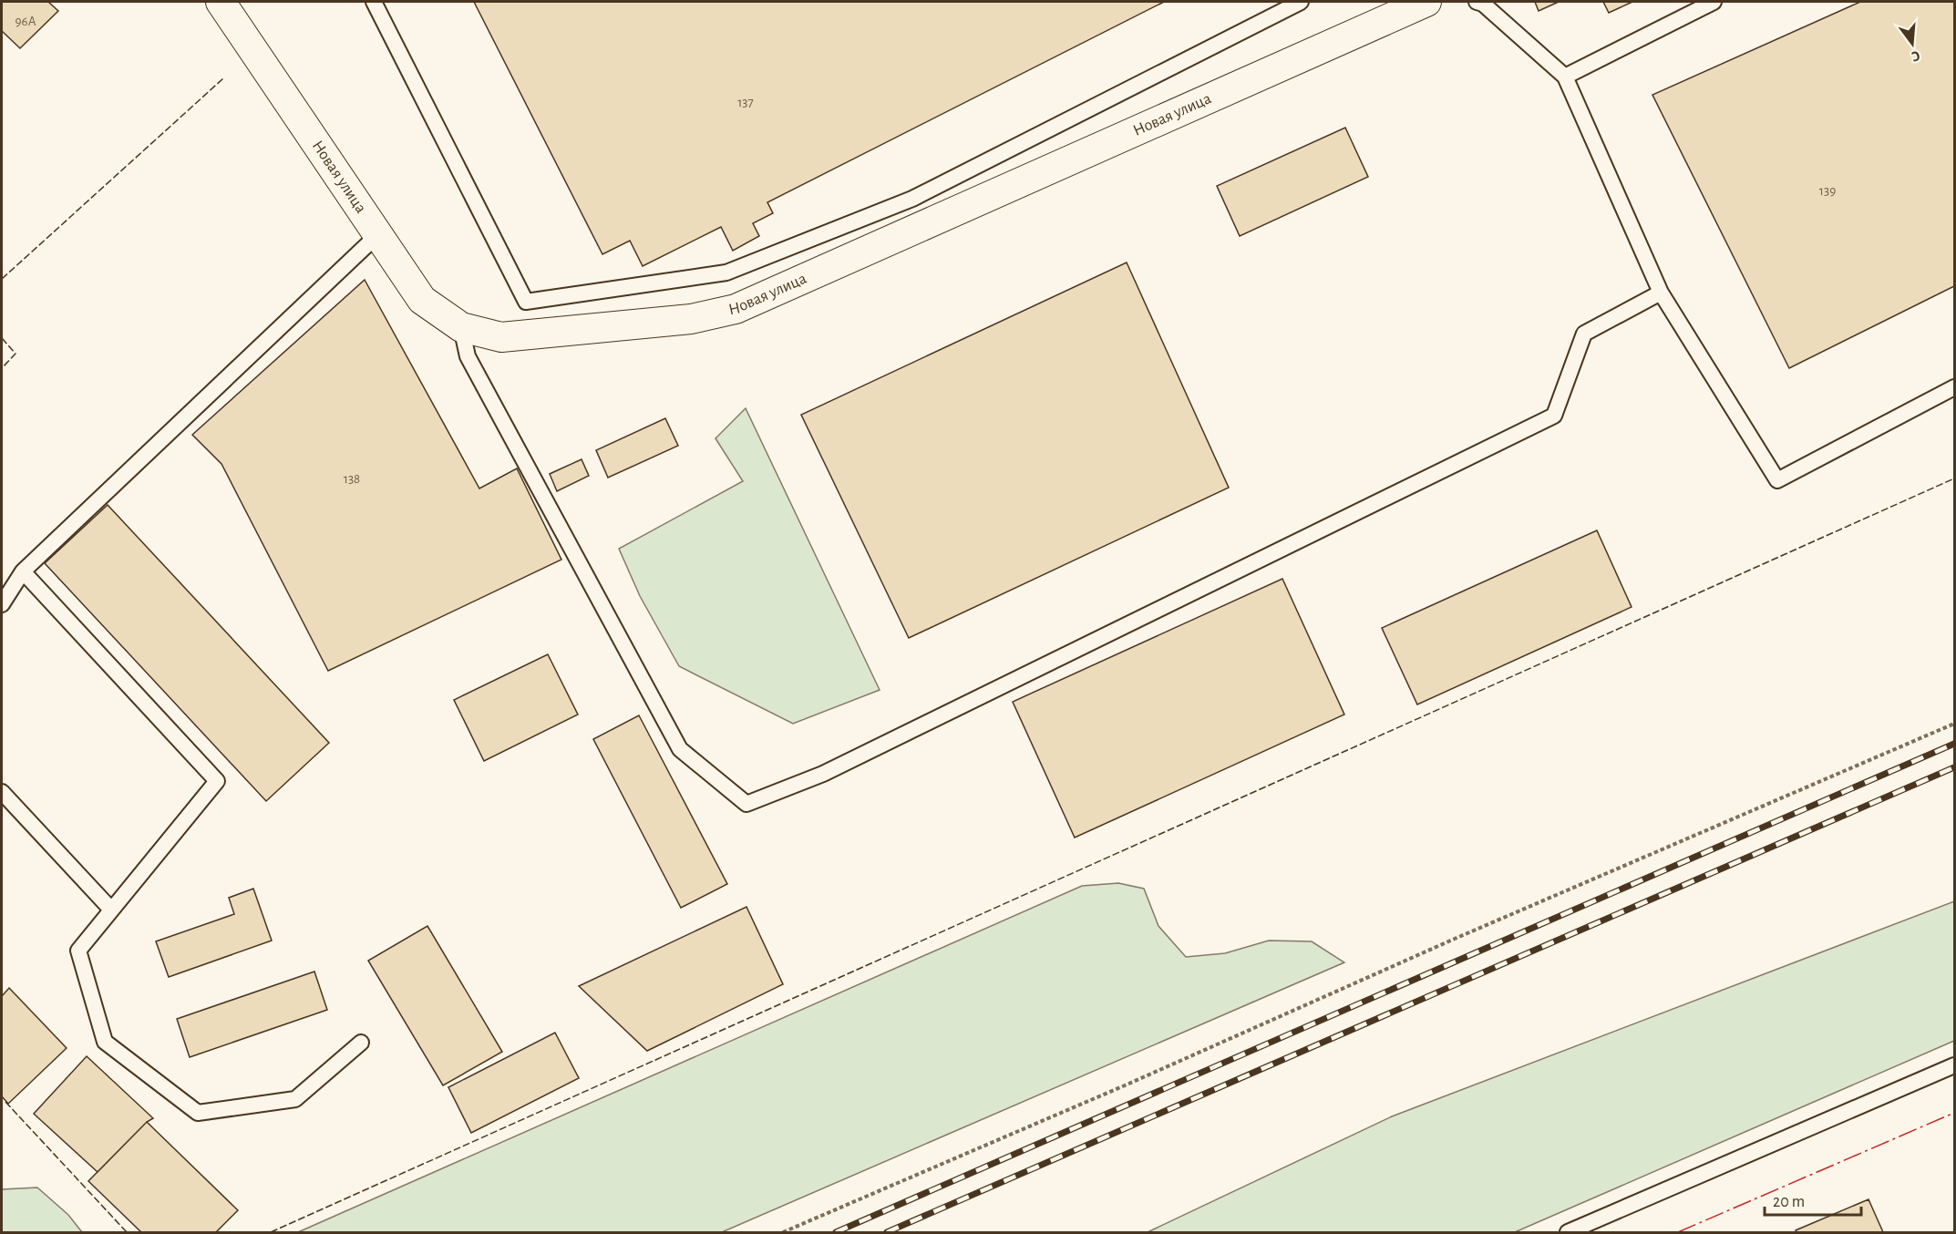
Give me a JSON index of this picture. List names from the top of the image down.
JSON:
{
  "streets": {
    "street": ["Новая улица"]
  },
  "house_numbers": [
    "96А",
    "137",
    "139",
    "138"
  ],
  "scale_bar": "20 m",
  "north": "bottom"
}
